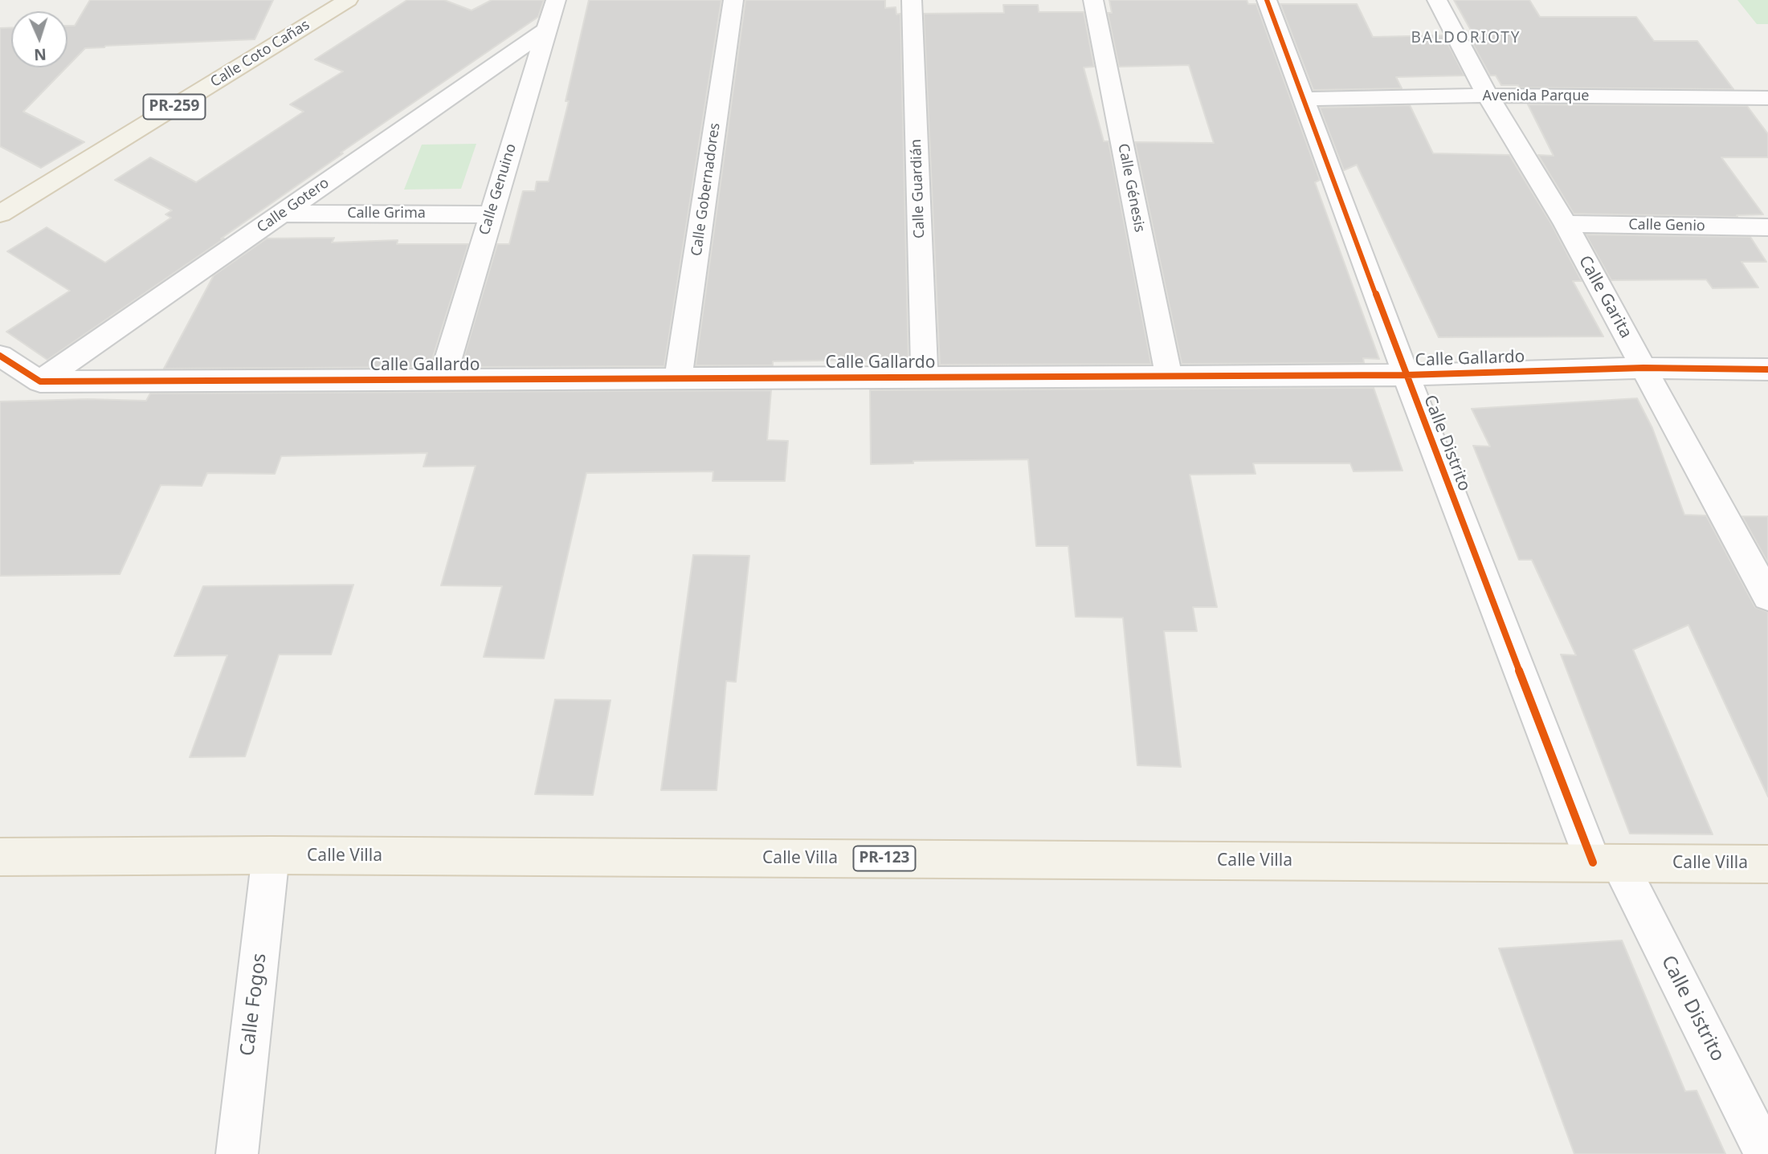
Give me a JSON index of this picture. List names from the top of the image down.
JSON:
{
  "streets": {
    "main road": [
      "Calle Coto Cañas",
      "PR-259",
      "Calle Villa",
      "PR-123"
    ],
    "street": [
      "Avenida Parque",
      "Calle Génesis",
      "Calle Guardián",
      "Calle Genuino",
      "Calle Gobernadores",
      "Calle Gotero",
      "Calle Grima",
      "Calle Genio",
      "Calle Garita",
      "Calle Gallardo",
      "Calle Distrito",
      "Calle Fogos"
    ]
  },
  "crossings": [
    ["Avenida Parque", "Calle Garita"],
    ["Avenida Parque", "Calle Distrito"],
    ["Calle Génesis", "Calle Gallardo"],
    ["Calle Guardián", "Calle Gallardo"],
    ["Calle Genuino", "Calle Gotero"],
    ["Calle Genuino", "Calle Grima"],
    ["Calle Genuino", "Calle Gallardo"],
    ["Calle Gobernadores", "Calle Gallardo"],
    ["Calle Gotero", "Calle Grima"],
    ["Calle Gotero", "Calle Gallardo"],
    ["Calle Genio", "Calle Garita"],
    ["Calle Garita", "Calle Gallardo"],
    ["Calle Gallardo", "Calle Distrito"],
    ["Calle Distrito", "Calle Villa"],
    ["Calle Villa", "Calle Fogos"]
  ],
  "districts": ["BALDORIOTY"],
  "north": "bottom"
}
